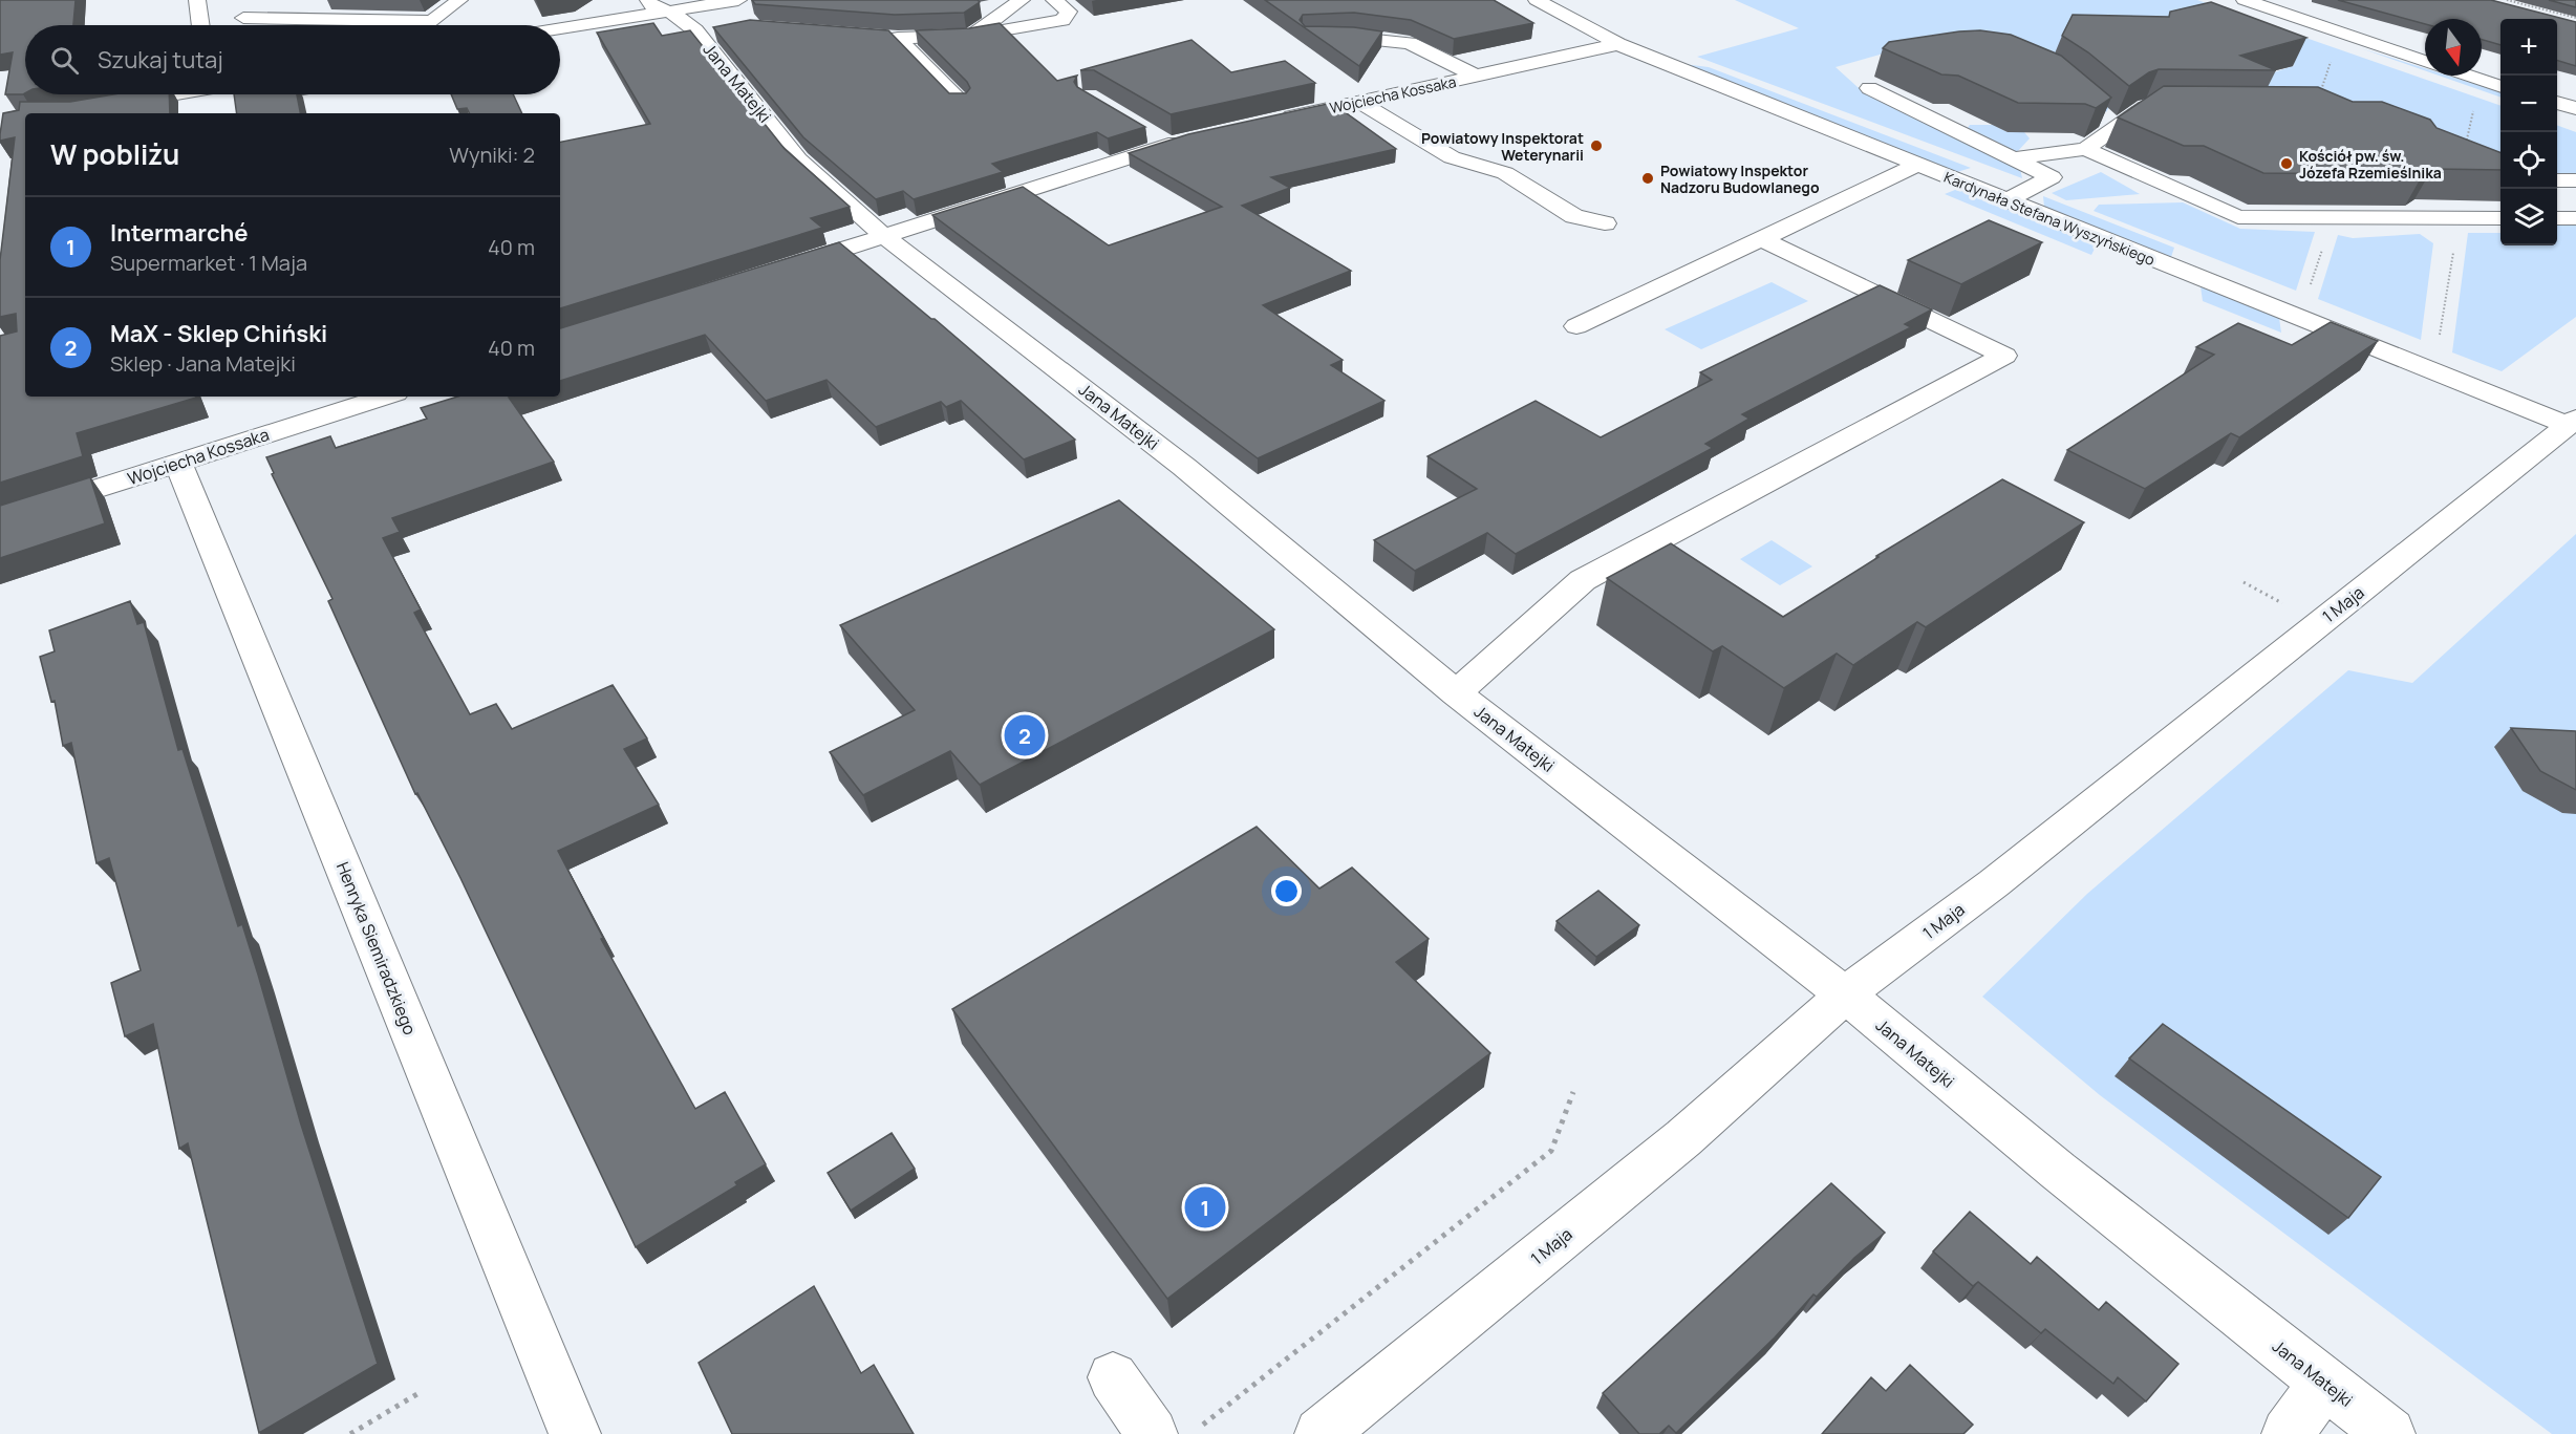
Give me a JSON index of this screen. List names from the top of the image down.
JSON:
{
  "streets": {
    "street": [
      "Jana Matejki",
      "Wojciecha Kossaka",
      "Kardynała Stefana Wyszyńskiego",
      "1 Maja",
      "Henryka Siemiradzkiego"
    ]
  },
  "crossings": [
    ["Jana Matejki", "1 Maja"],
    ["Wojciecha Kossaka", "Kardynała Stefana Wyszyńskiego"],
    ["Wojciecha Kossaka", "Henryka Siemiradzkiego"],
    ["Kardynała Stefana Wyszyńskiego", "1 Maja"]
  ],
  "places": ["Powiatowy Inspektorat Weterynarii", "Kościół pw. św. Józefa Rzemieślnika", "Powiatowy Inspektor Nadzoru Budowlanego"],
  "north": "bottom",
  "page": {
    "map_buttons": ["+", "−"],
    "search": "Szukaj tutaj",
    "heading": ["W pobliżu", "Wyniki: 2"],
    "list": [
      {
        "mark": "1",
        "name": "Intermarché",
        "note": "Supermarket · 1 Maja",
        "value": "40 m"
      },
      {
        "mark": "2",
        "name": "MaX - Sklep Chiński",
        "note": "Sklep · Jana Matejki",
        "value": "40 m"
      }
    ],
    "pins": ["2", "1"]
  }
}
